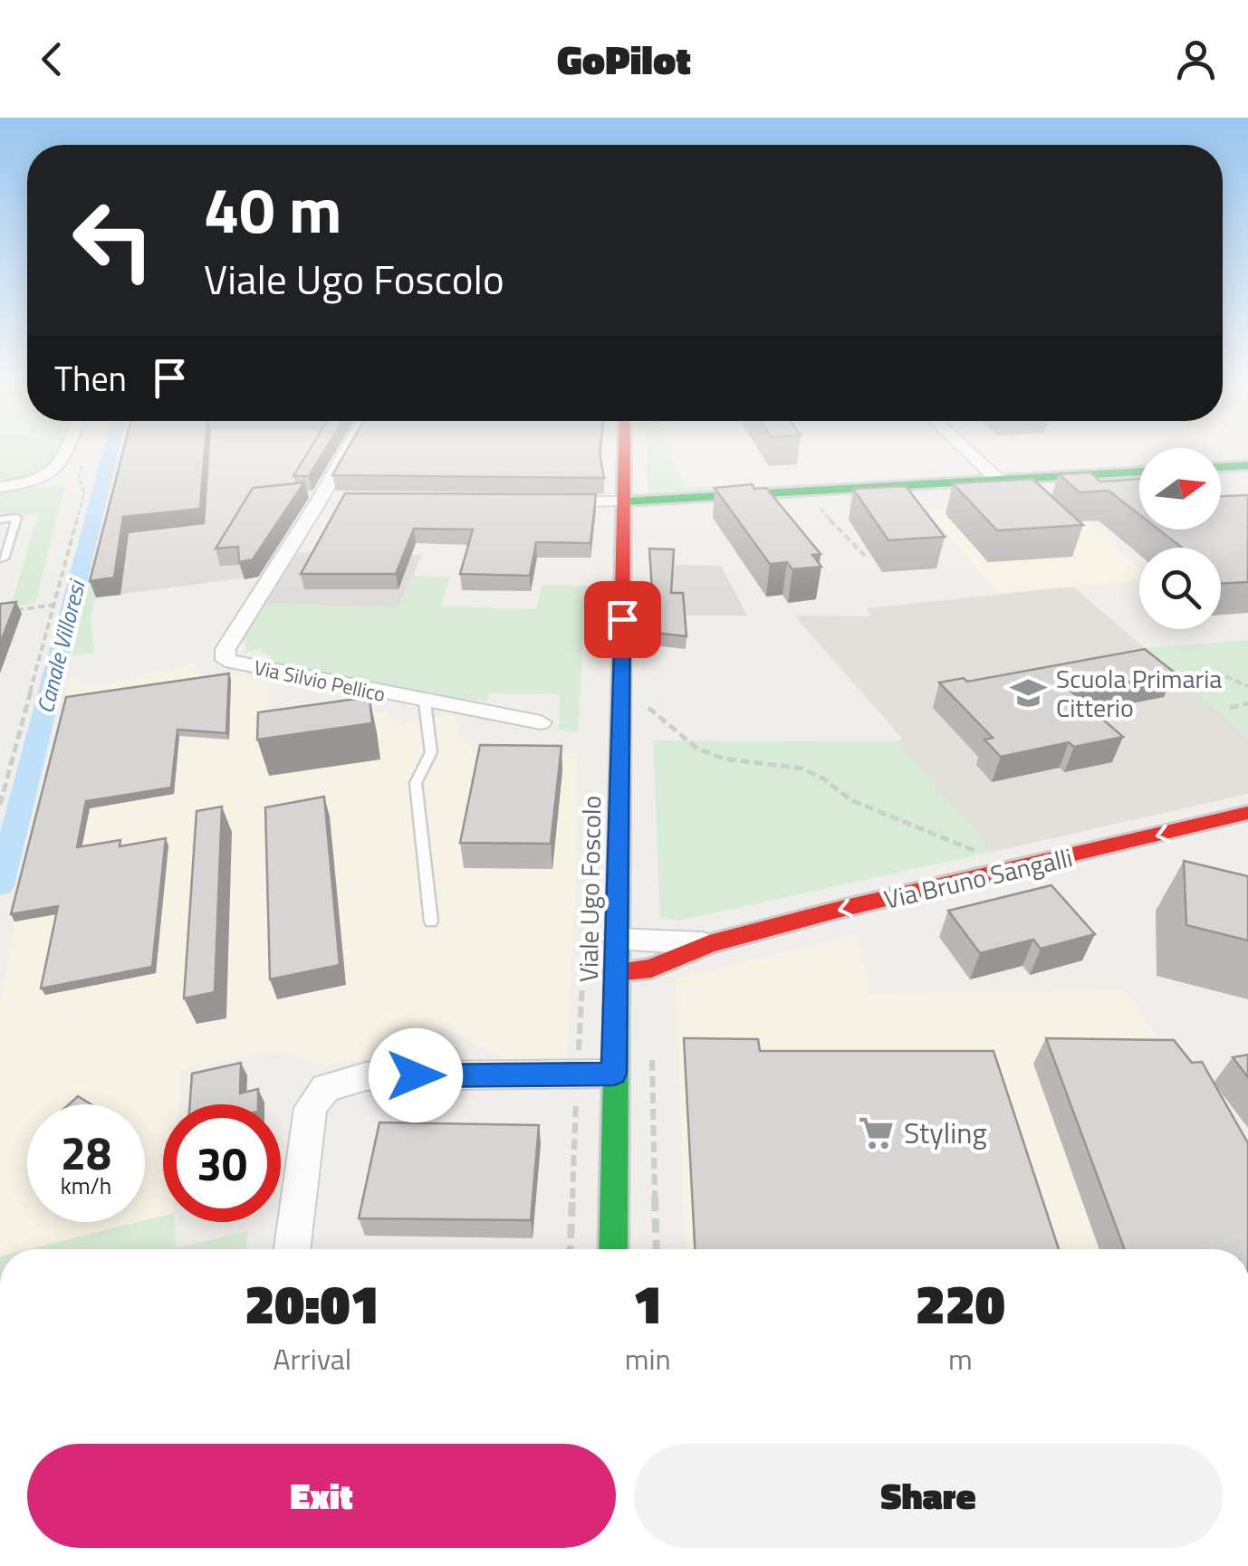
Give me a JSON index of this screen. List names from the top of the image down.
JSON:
{
  "streets": {
    "street": ["Via Silvio Pellico", "Via Bruno Sangalli", "Viale Ugo Foscolo"]
  },
  "crossings": [
    ["Via Bruno Sangalli", "Viale Ugo Foscolo"]
  ],
  "one_way": ["Via Bruno Sangalli"],
  "water": ["Canale Villoresi"],
  "places": {
    "school or university": ["Scuola Primaria Citterio"],
    "supermarket": ["Styling"]
  },
  "north": "right",
  "page": {
    "header": "GoPilot",
    "turn": ["40 m", "Viale Ugo Foscolo"],
    "then": "Then",
    "speed": "28 km/h",
    "limit": "30",
    "eta": [
      "20:01",
      "Arrival",
      "1",
      "min",
      "220",
      "m"
    ],
    "buttons": ["Exit", "Share"]
  }
}
